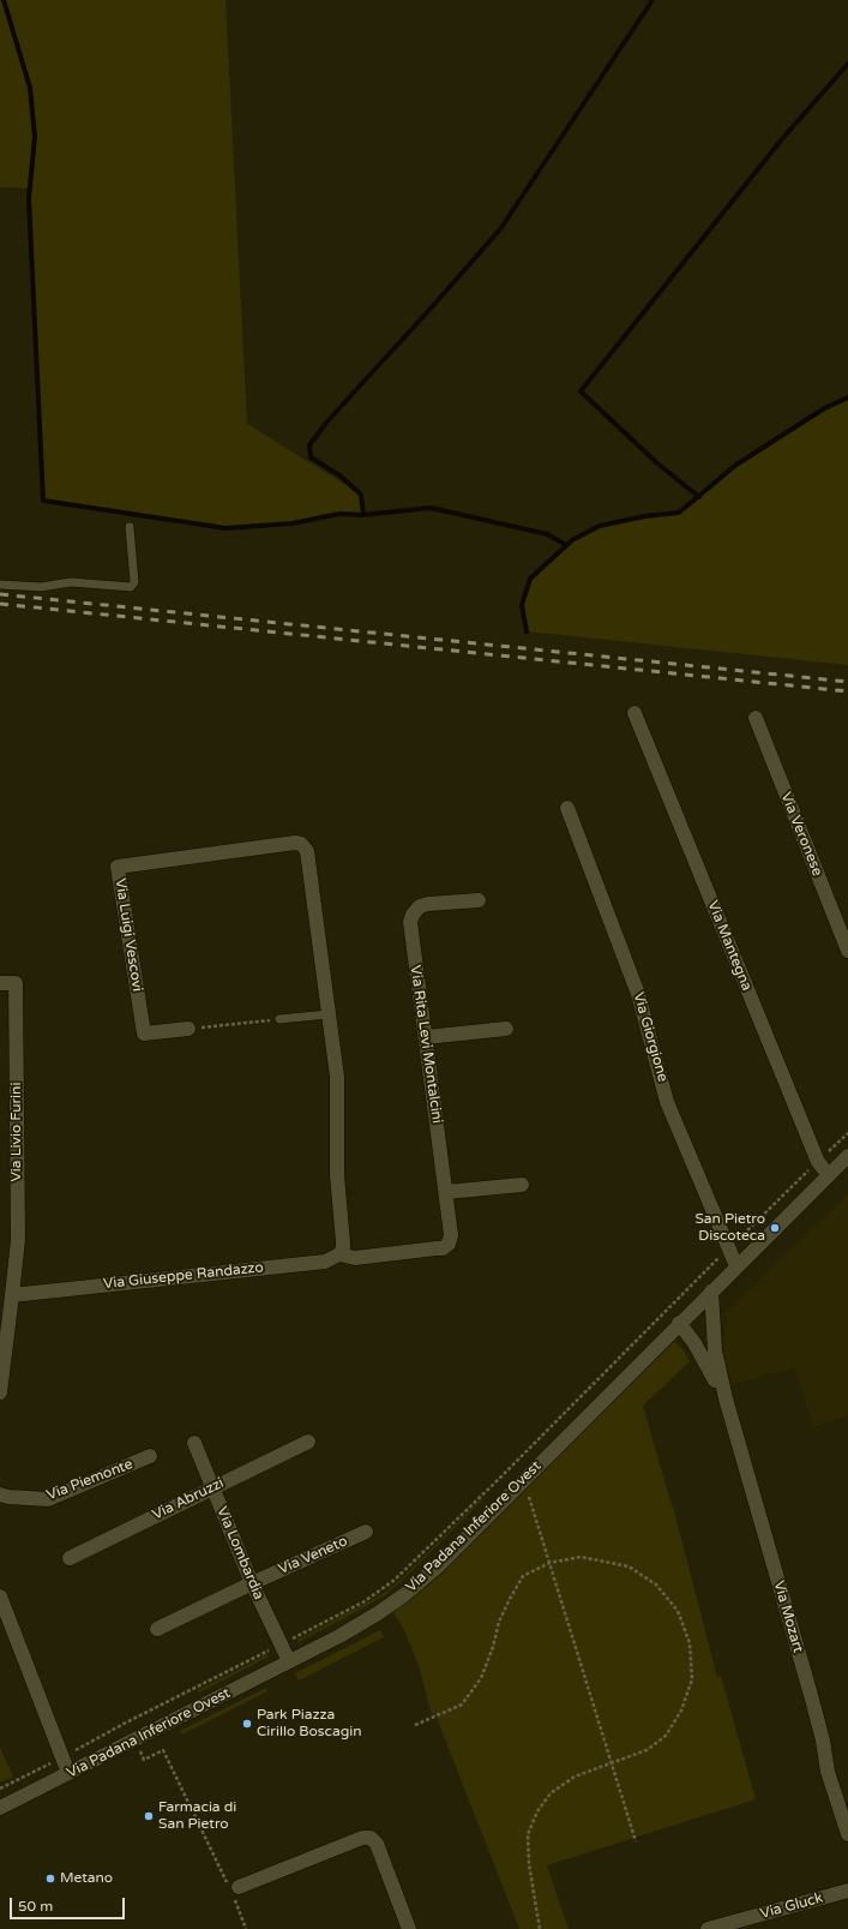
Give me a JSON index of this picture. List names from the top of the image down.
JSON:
{
  "streets": {
    "street": [
      "Via Veronese",
      "Via Luigi Vescovi",
      "Via Mantegna",
      "Via Giorgione",
      "Via Rita Levi Montalcini",
      "Via Livio Furini",
      "Via Giuseppe Randazzo",
      "Via Piemonte",
      "Via Abruzzi",
      "Via Padana Inferiore Ovest",
      "Via Lombardia",
      "Via Veneto",
      "Via Mozart",
      "Via Gluck"
    ]
  },
  "crossings": [
    ["Via Luigi Vescovi", "Via Giuseppe Randazzo"],
    ["Via Mantegna", "Via Padana Inferiore Ovest"],
    ["Via Giorgione", "Via Padana Inferiore Ovest"],
    ["Via Rita Levi Montalcini", "Via Giuseppe Randazzo"],
    ["Via Livio Furini", "Via Giuseppe Randazzo"],
    ["Via Abruzzi", "Via Lombardia"],
    ["Via Padana Inferiore Ovest", "Via Lombardia"],
    ["Via Padana Inferiore Ovest", "Via Mozart"],
    ["Via Lombardia", "Via Veneto"]
  ],
  "places": [
    "San Pietro Discoteca",
    "Park Piazza Cirillo Boscagin",
    "Farmacia di San Pietro",
    "Metano"
  ],
  "scale_bar": "50 m"
}
